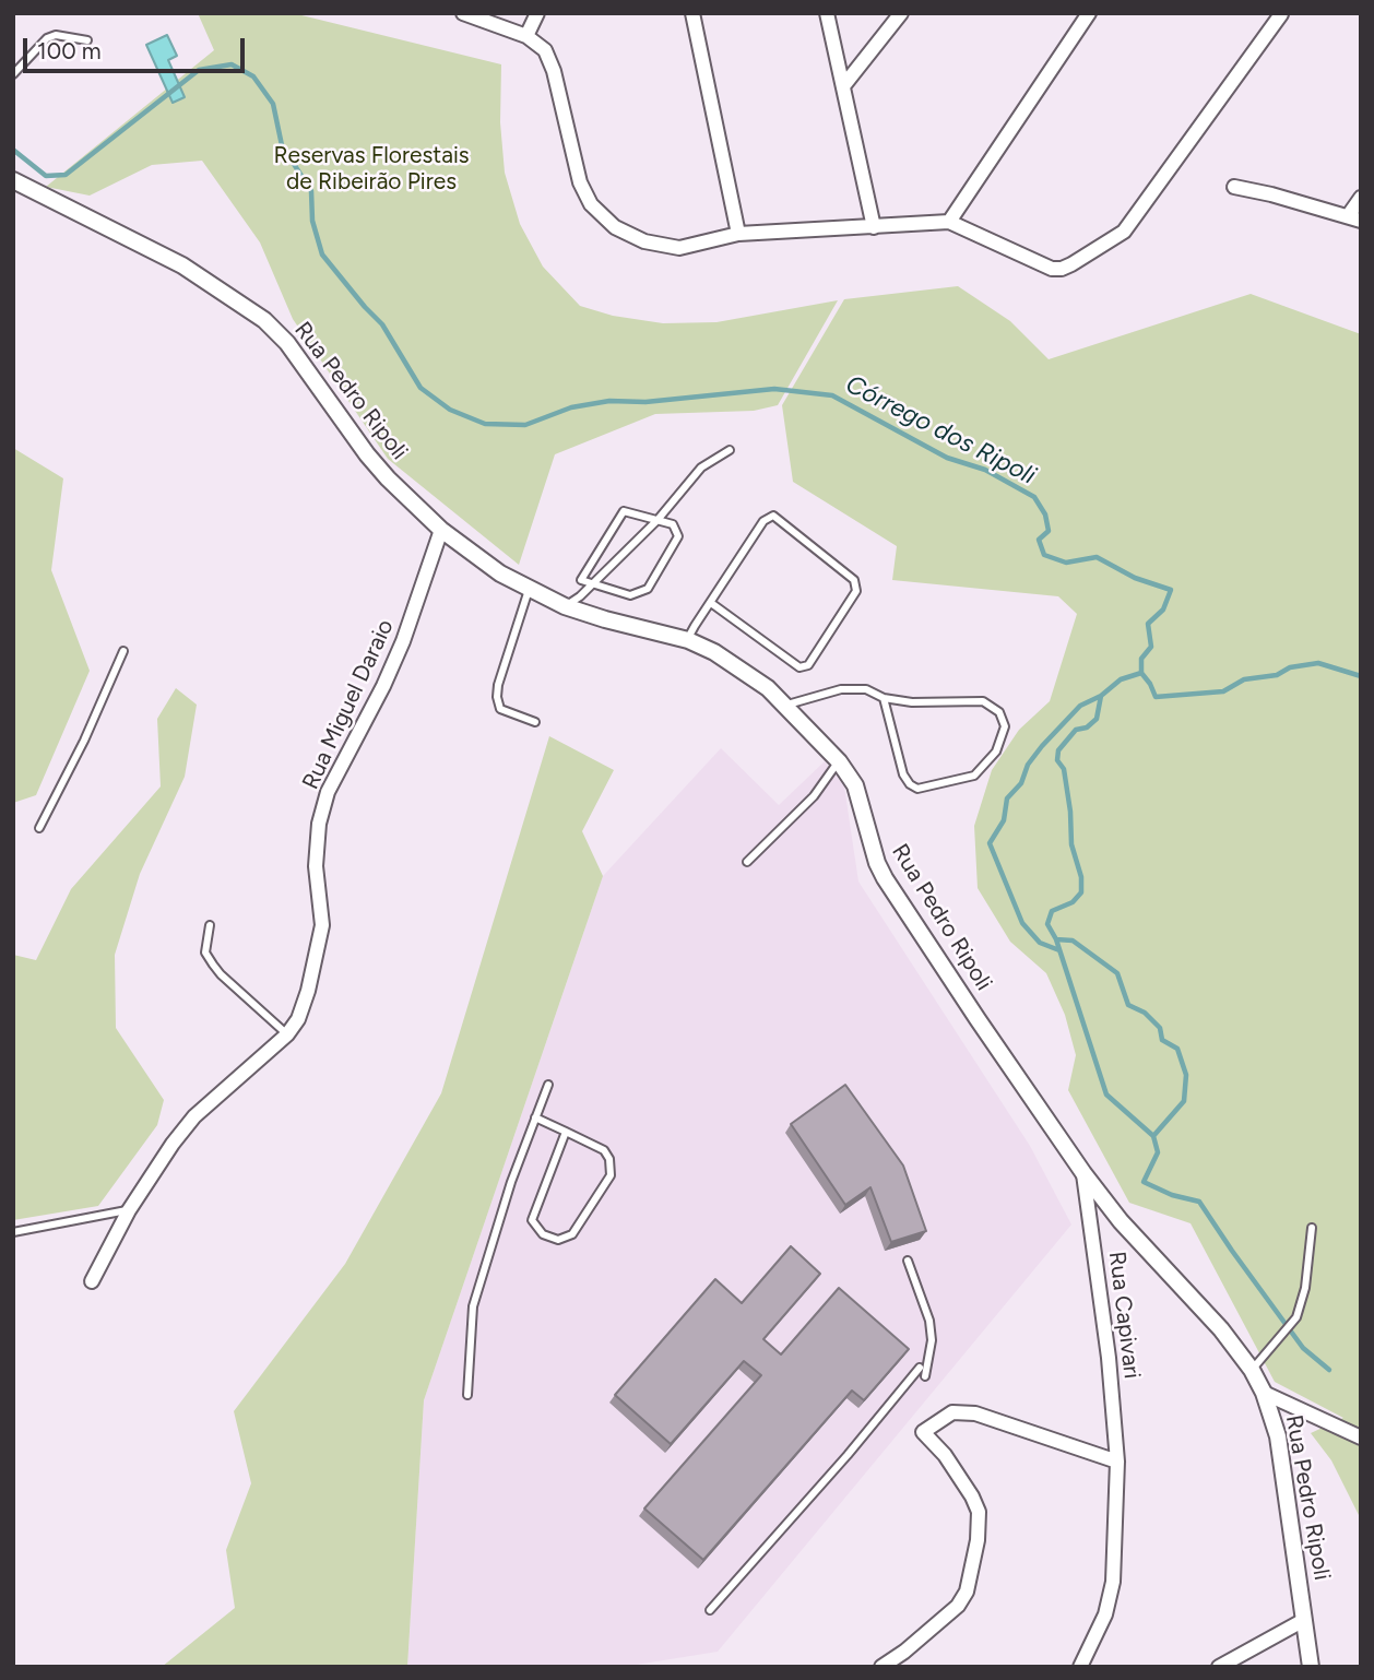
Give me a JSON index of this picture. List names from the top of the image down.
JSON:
{
  "streets": {
    "street": ["Rua Pedro Ripoli", "Rua Miguel Daraio", "Rua Capivari"]
  },
  "crossings": [
    ["Rua Pedro Ripoli", "Rua Miguel Daraio"],
    ["Rua Pedro Ripoli", "Rua Capivari"]
  ],
  "water": ["Córrego dos Ripoli"],
  "parks": ["Reservas Florestais de Ribeirão Pires"],
  "scale_bar": "100 m"
}
